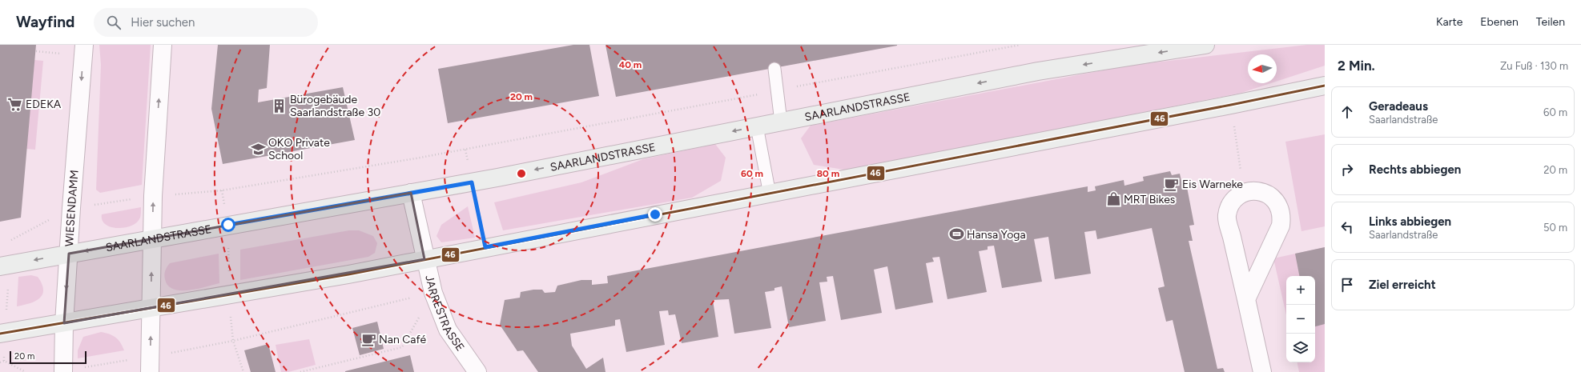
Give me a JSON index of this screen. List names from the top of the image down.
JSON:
{
  "streets": {
    "main road": ["SAARLANDSTRASSE"],
    "street": ["WIESENDAMM", "JARRESTRASSE"]
  },
  "crossings": [
    ["SAARLANDSTRASSE", "WIESENDAMM"],
    ["SAARLANDSTRASSE", "JARRESTRASSE"]
  ],
  "places": {
    "supermarket": ["EDEKA"],
    "building": ["Bürogebäude Saarlandstraße 30"],
    "school or university": ["OKO Private School"],
    "cafe": ["Eis Warneke", "Nan Café"],
    "shop": ["MRT Bikes"],
    "sports": ["Hansa Yoga"]
  },
  "lines": ["transit line 46"],
  "scale_bar": "20 m",
  "north": "left",
  "page": {
    "header": "Wayfind",
    "search": "Hier suchen",
    "nav": ["Karte", "Ebenen", "Teilen"],
    "heading": ["2 Min.", "Zu Fuß · 130 m"],
    "list": [
      ["Geradeaus", "Saarlandstraße", "60 m"],
      ["Rechts abbiegen", "20 m"],
      ["Links abbiegen", "Saarlandstraße", "50 m"],
      "Ziel erreicht"
    ],
    "map_buttons": ["+", "−"],
    "scale": "20 m"
  },
  "rings": [
    "40 m",
    "20 m",
    "60 m",
    "80 m"
  ]
}
